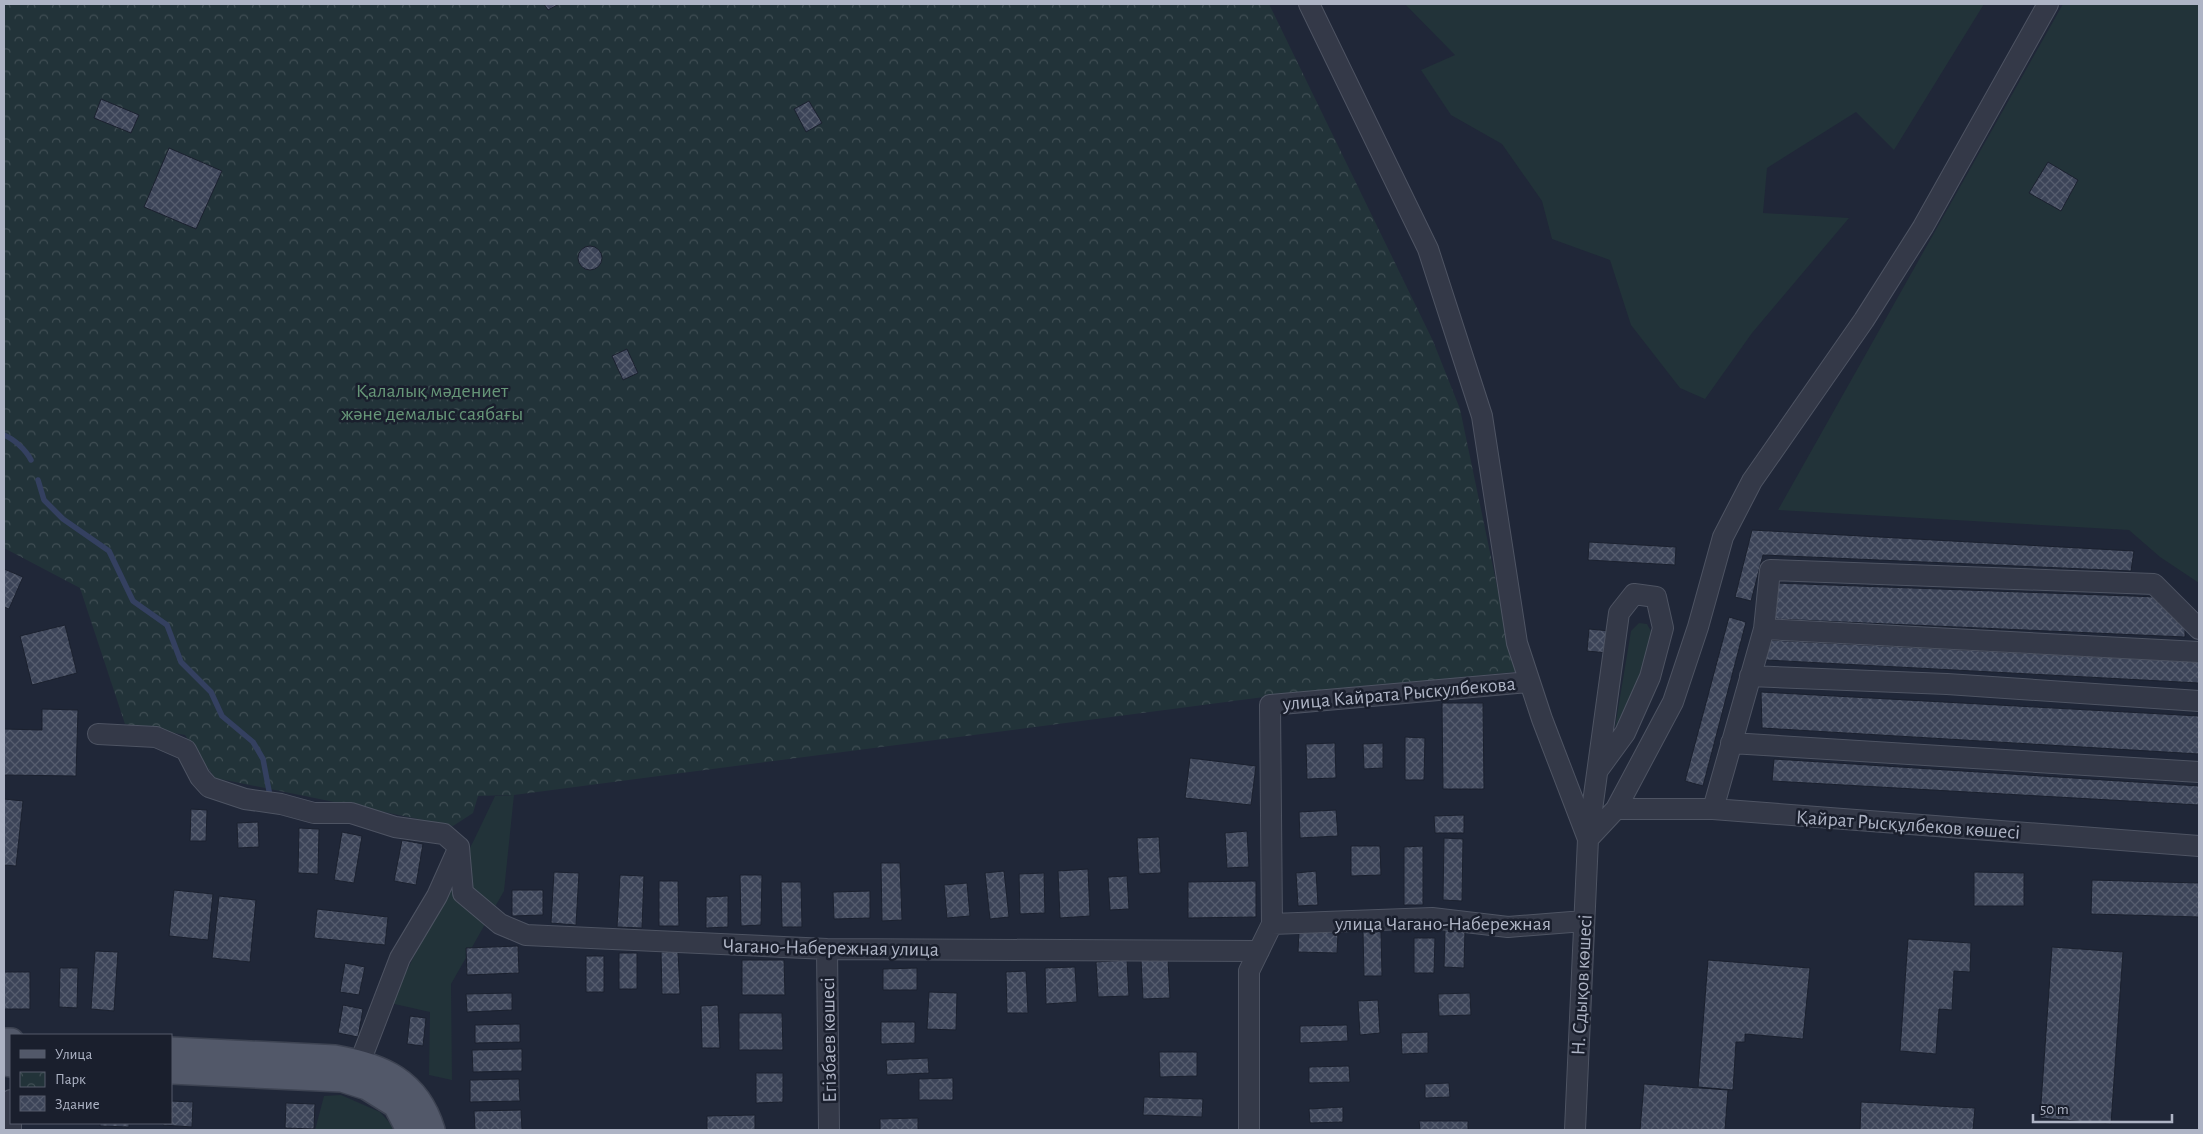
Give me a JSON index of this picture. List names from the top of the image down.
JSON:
{
  "streets": {
    "street": [
      "улица Кайрата Рыскулбекова",
      "Қайрат Рысқұлбеков көшесі",
      "улица Чагано-Набережная",
      "Чагано-Набережная улица",
      "Н. Сдықов көшесі",
      "Егізбаев көшесі"
    ]
  },
  "crossings": [
    ["улица Кайрата Рыскулбекова", "улица Чагано-Набережная"],
    ["улица Чагано-Набережная", "Н. Сдықов көшесі"],
    ["Чагано-Набережная улица", "Егізбаев көшесі"]
  ],
  "parks": ["Қалалық мәдениет және демалыс саябағы"],
  "legend": ["Улица", "Парк", "Здание"],
  "scale_bar": "50 m"
}
